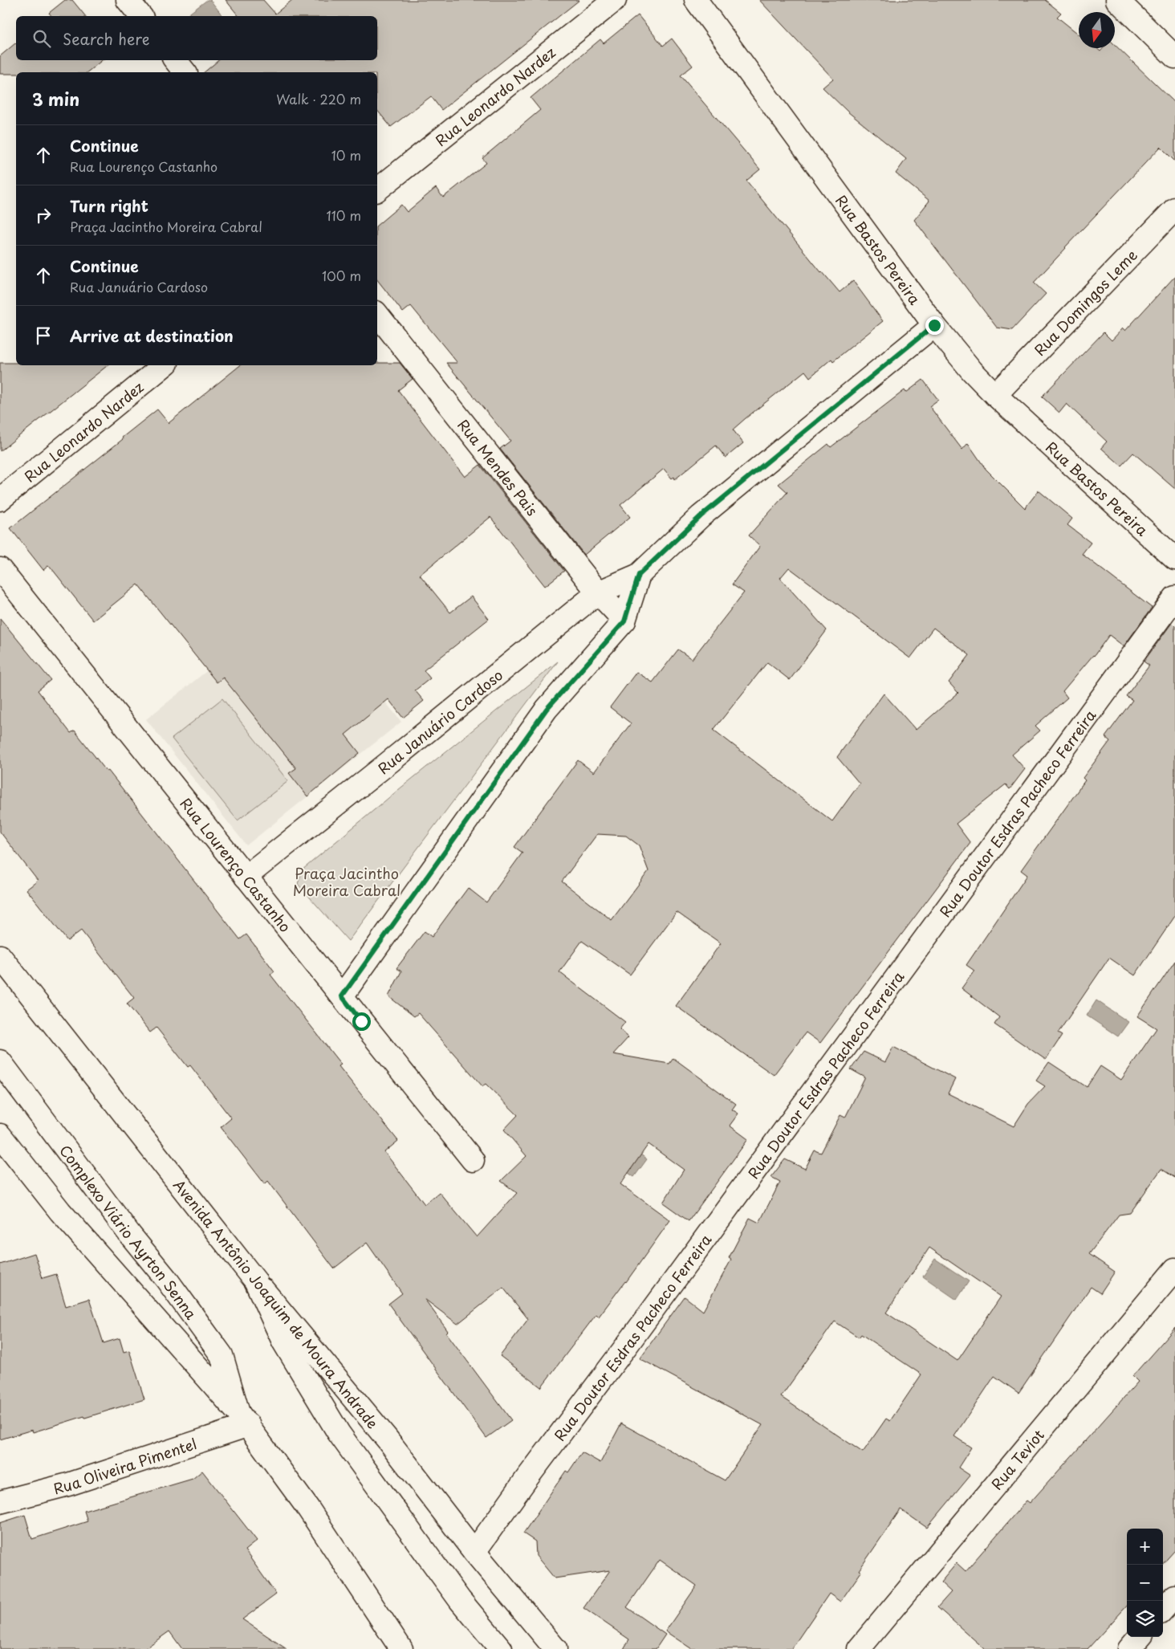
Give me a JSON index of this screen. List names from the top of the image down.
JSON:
{
  "streets": {
    "main road": [
      "Rua Leonardo Nardez",
      "Rua Bastos Pereira",
      "Rua Domingos Leme",
      "Rua Mendes Pais",
      "Rua Januário Cardoso",
      "Rua Doutor Esdras Pacheco Ferreira",
      "Rua Lourenço Castanho",
      "Complexo Viário Ayrton Senna",
      "Avenida Antônio Joaquim de Moura Andrade",
      "Rua Teviot",
      "Rua Oliveira Pimentel"
    ]
  },
  "crossings": [
    ["Rua Bastos Pereira", "Rua Domingos Leme"],
    ["Rua Bastos Pereira", "Rua Januário Cardoso"],
    ["Rua Mendes Pais", "Rua Januário Cardoso"],
    ["Rua Januário Cardoso", "Rua Lourenço Castanho"],
    ["Rua Doutor Esdras Pacheco Ferreira", "Avenida Antônio Joaquim de Moura Andrade"],
    ["Complexo Viário Ayrton Senna", "Rua Oliveira Pimentel"]
  ],
  "parks": ["Praça Jacintho Moreira Cabral"],
  "north": "bottom",
  "page": {
    "search": "Search here",
    "heading": ["3 min", "Walk · 220 m"],
    "list": [
      ["Continue", "Rua Lourenço Castanho", "10 m"],
      ["Turn right", "Praça Jacintho Moreira Cabral", "110 m"],
      ["Continue", "Rua Januário Cardoso", "100 m"],
      "Arrive at destination"
    ],
    "map_buttons": ["+", "−"]
  }
}
